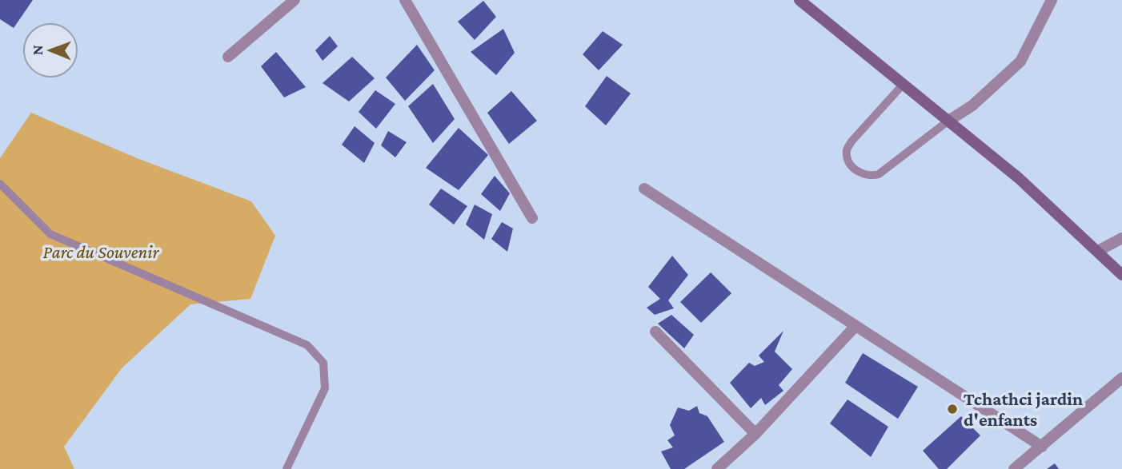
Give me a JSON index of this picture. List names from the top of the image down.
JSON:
{
  "parks": ["Parc du Souvenir"],
  "places": ["Tchathci jardin d'enfants"],
  "north": "left"
}
